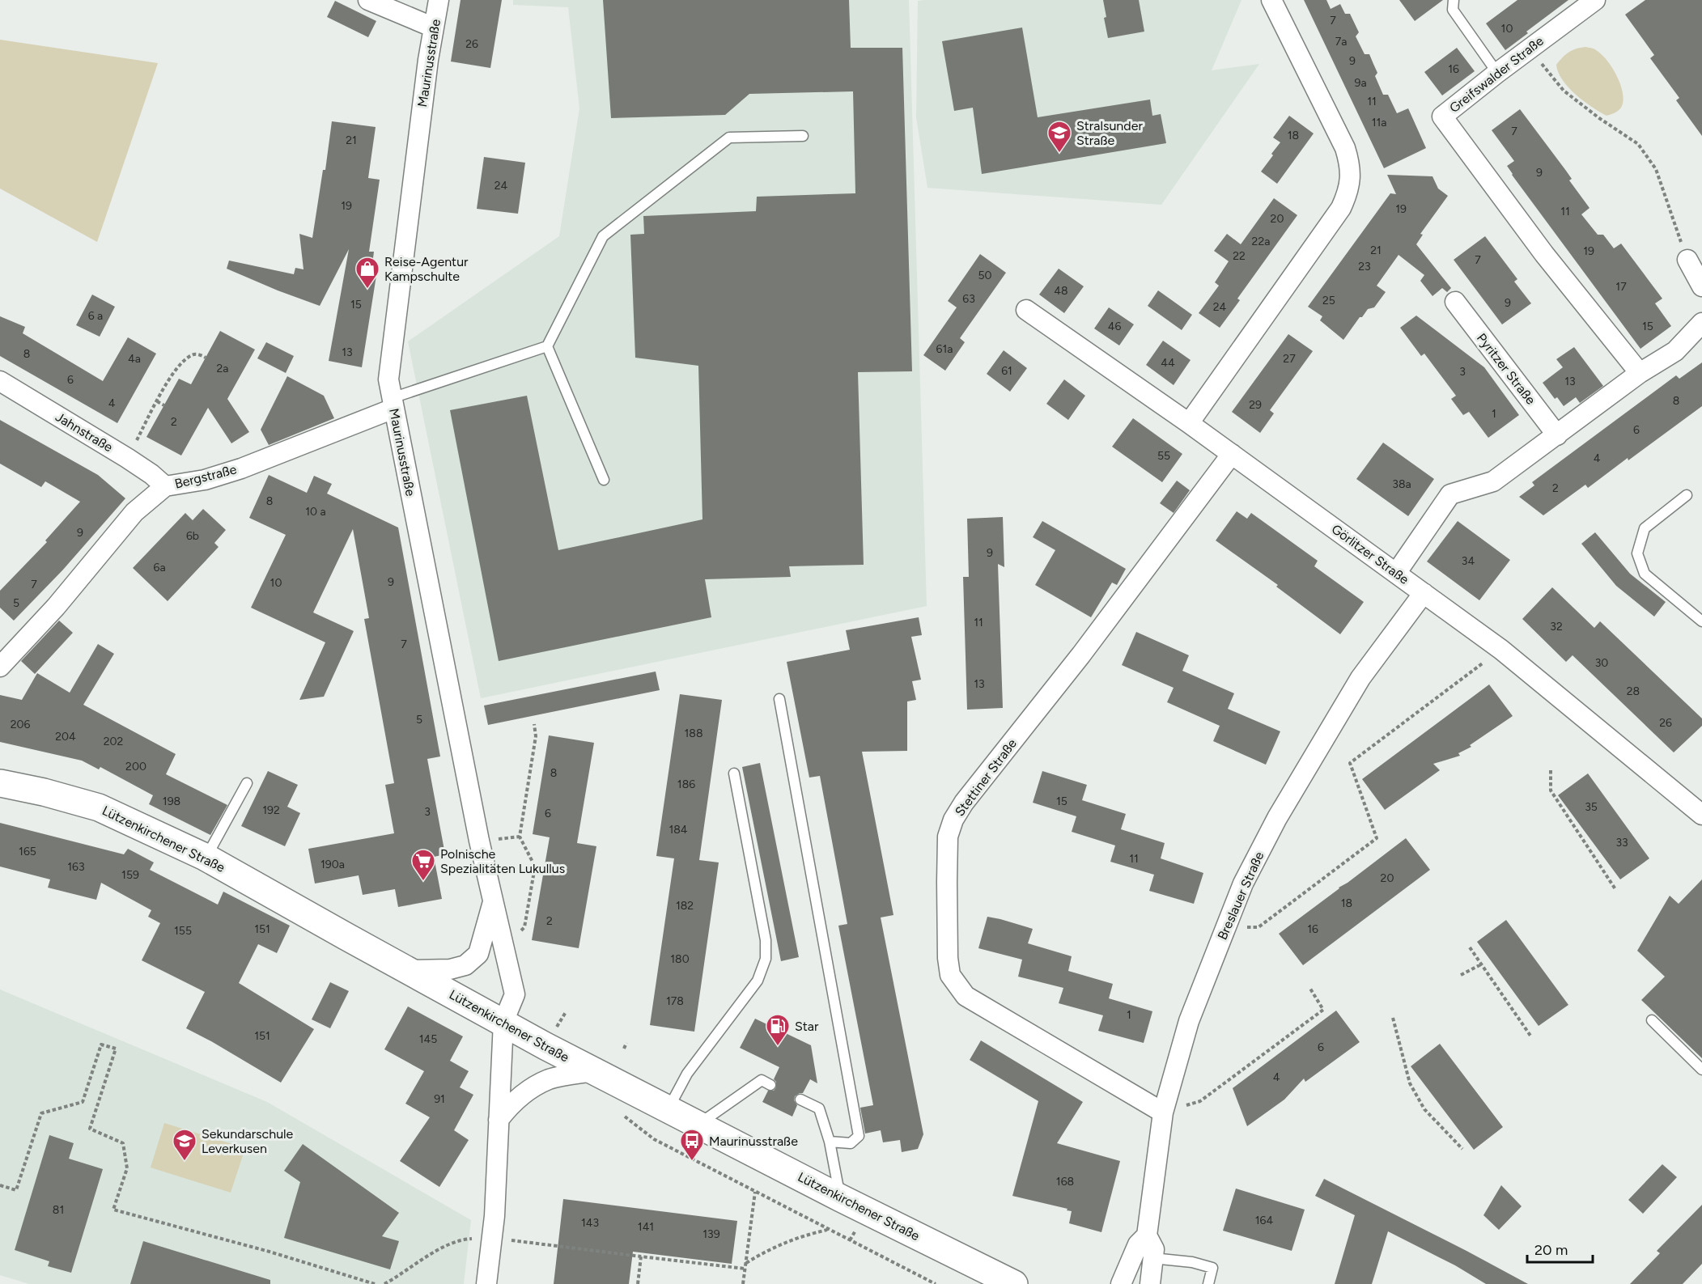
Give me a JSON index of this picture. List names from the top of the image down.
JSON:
{
  "streets": {
    "main road": ["Lützenkirchener Straße"],
    "street": [
      "Maurinusstraße",
      "Greifswalder Straße",
      "Pyritzer Straße",
      "Jahnstraße",
      "Bergstraße",
      "Görlitzer Straße",
      "Stettiner Straße",
      "Breslauer Straße"
    ]
  },
  "crossings": [
    ["Maurinusstraße", "Bergstraße"],
    ["Maurinusstraße", "Lützenkirchener Straße"],
    ["Jahnstraße", "Bergstraße"],
    ["Görlitzer Straße", "Stettiner Straße"],
    ["Görlitzer Straße", "Breslauer Straße"],
    ["Stettiner Straße", "Breslauer Straße"]
  ],
  "places": {
    "school or university": ["Stralsunder Straße", "Sekundarschule Leverkusen"],
    "shop": ["Reise-Agentur Kampschulte"],
    "supermarket": ["Polnische Spezialitäten Lukullus"],
    "fuel station": ["Star"],
    "bus stop": ["Maurinusstraße"]
  },
  "house_numbers": [
    "7",
    "10",
    "7a",
    "26",
    "9",
    "16",
    "9a",
    "11",
    "11a",
    "7",
    "18",
    "21",
    "9",
    "24",
    "19",
    "19",
    "11",
    "20",
    "22a",
    "21",
    "19",
    "22",
    "7",
    "23",
    "50",
    "17",
    "48",
    "63",
    "25",
    "9",
    "15",
    "24",
    "6 a",
    "46",
    "15",
    "61a",
    "13",
    "8",
    "4a",
    "27",
    "44",
    "2a",
    "61",
    "3",
    "6",
    "13",
    "8",
    "4",
    "29",
    "1",
    "2",
    "6",
    "55",
    "4",
    "38a",
    "2",
    "8",
    "10 a",
    "9",
    "6b",
    "9",
    "34",
    "6a",
    "9",
    "10",
    "7",
    "5",
    "11",
    "32",
    "7",
    "30",
    "13",
    "28",
    "5",
    "26",
    "206",
    "188",
    "204",
    "202",
    "200",
    "8",
    "186",
    "198",
    "15",
    "35",
    "192",
    "3",
    "6",
    "184",
    "33",
    "165",
    "11",
    "190a",
    "163",
    "159",
    "20",
    "18",
    "182",
    "2",
    "151",
    "16",
    "155",
    "180",
    "178",
    "1",
    "151",
    "145",
    "6",
    "4",
    "91",
    "168",
    "81",
    "164",
    "143",
    "141",
    "139"
  ],
  "scale_bar": "20 m"
}
